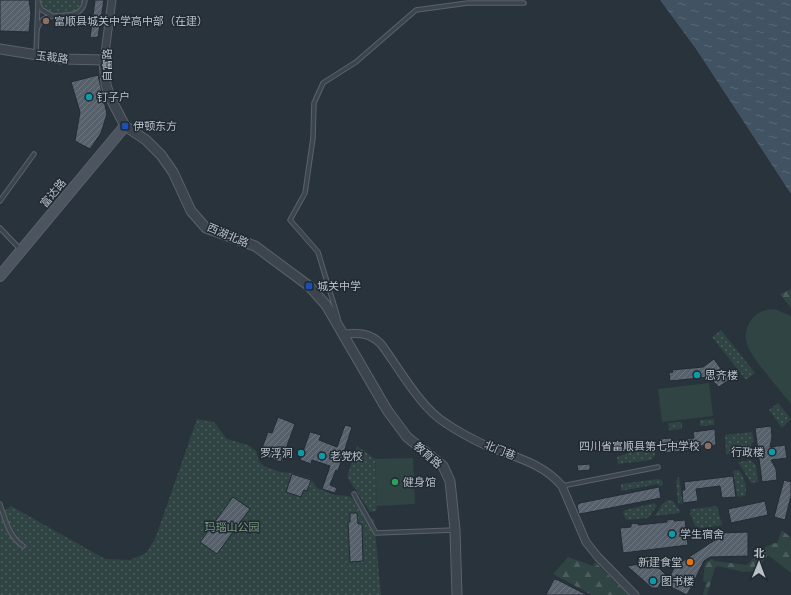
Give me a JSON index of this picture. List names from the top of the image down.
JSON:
{
  "streets": {
    "main road": ["富达路"],
    "street": [
      "玉裁路",
      "自富路",
      "西湖北路",
      "北门巷",
      "教育路"
    ]
  },
  "crossings": [
    ["玉裁路", "自富路"],
    ["自富路", "富达路"],
    ["自富路", "西湖北路"],
    ["富达路", "西湖北路"],
    ["西湖北路", "北门巷"],
    ["西湖北路", "教育路"],
    ["北门巷", "教育路"]
  ],
  "parks": ["玛瑙山公园"],
  "places": {
    "other": [
      "富顺县城关中学高中部（在建）",
      "钉子户",
      "思齐楼",
      "四川省富顺县第七中学校",
      "行政楼",
      "罗浮洞",
      "老党校",
      "健身馆",
      "学生宿舍",
      "新建食堂",
      "图书楼"
    ],
    "transit": ["伊顿东方", "城关中学"]
  },
  "north": "top"
}
